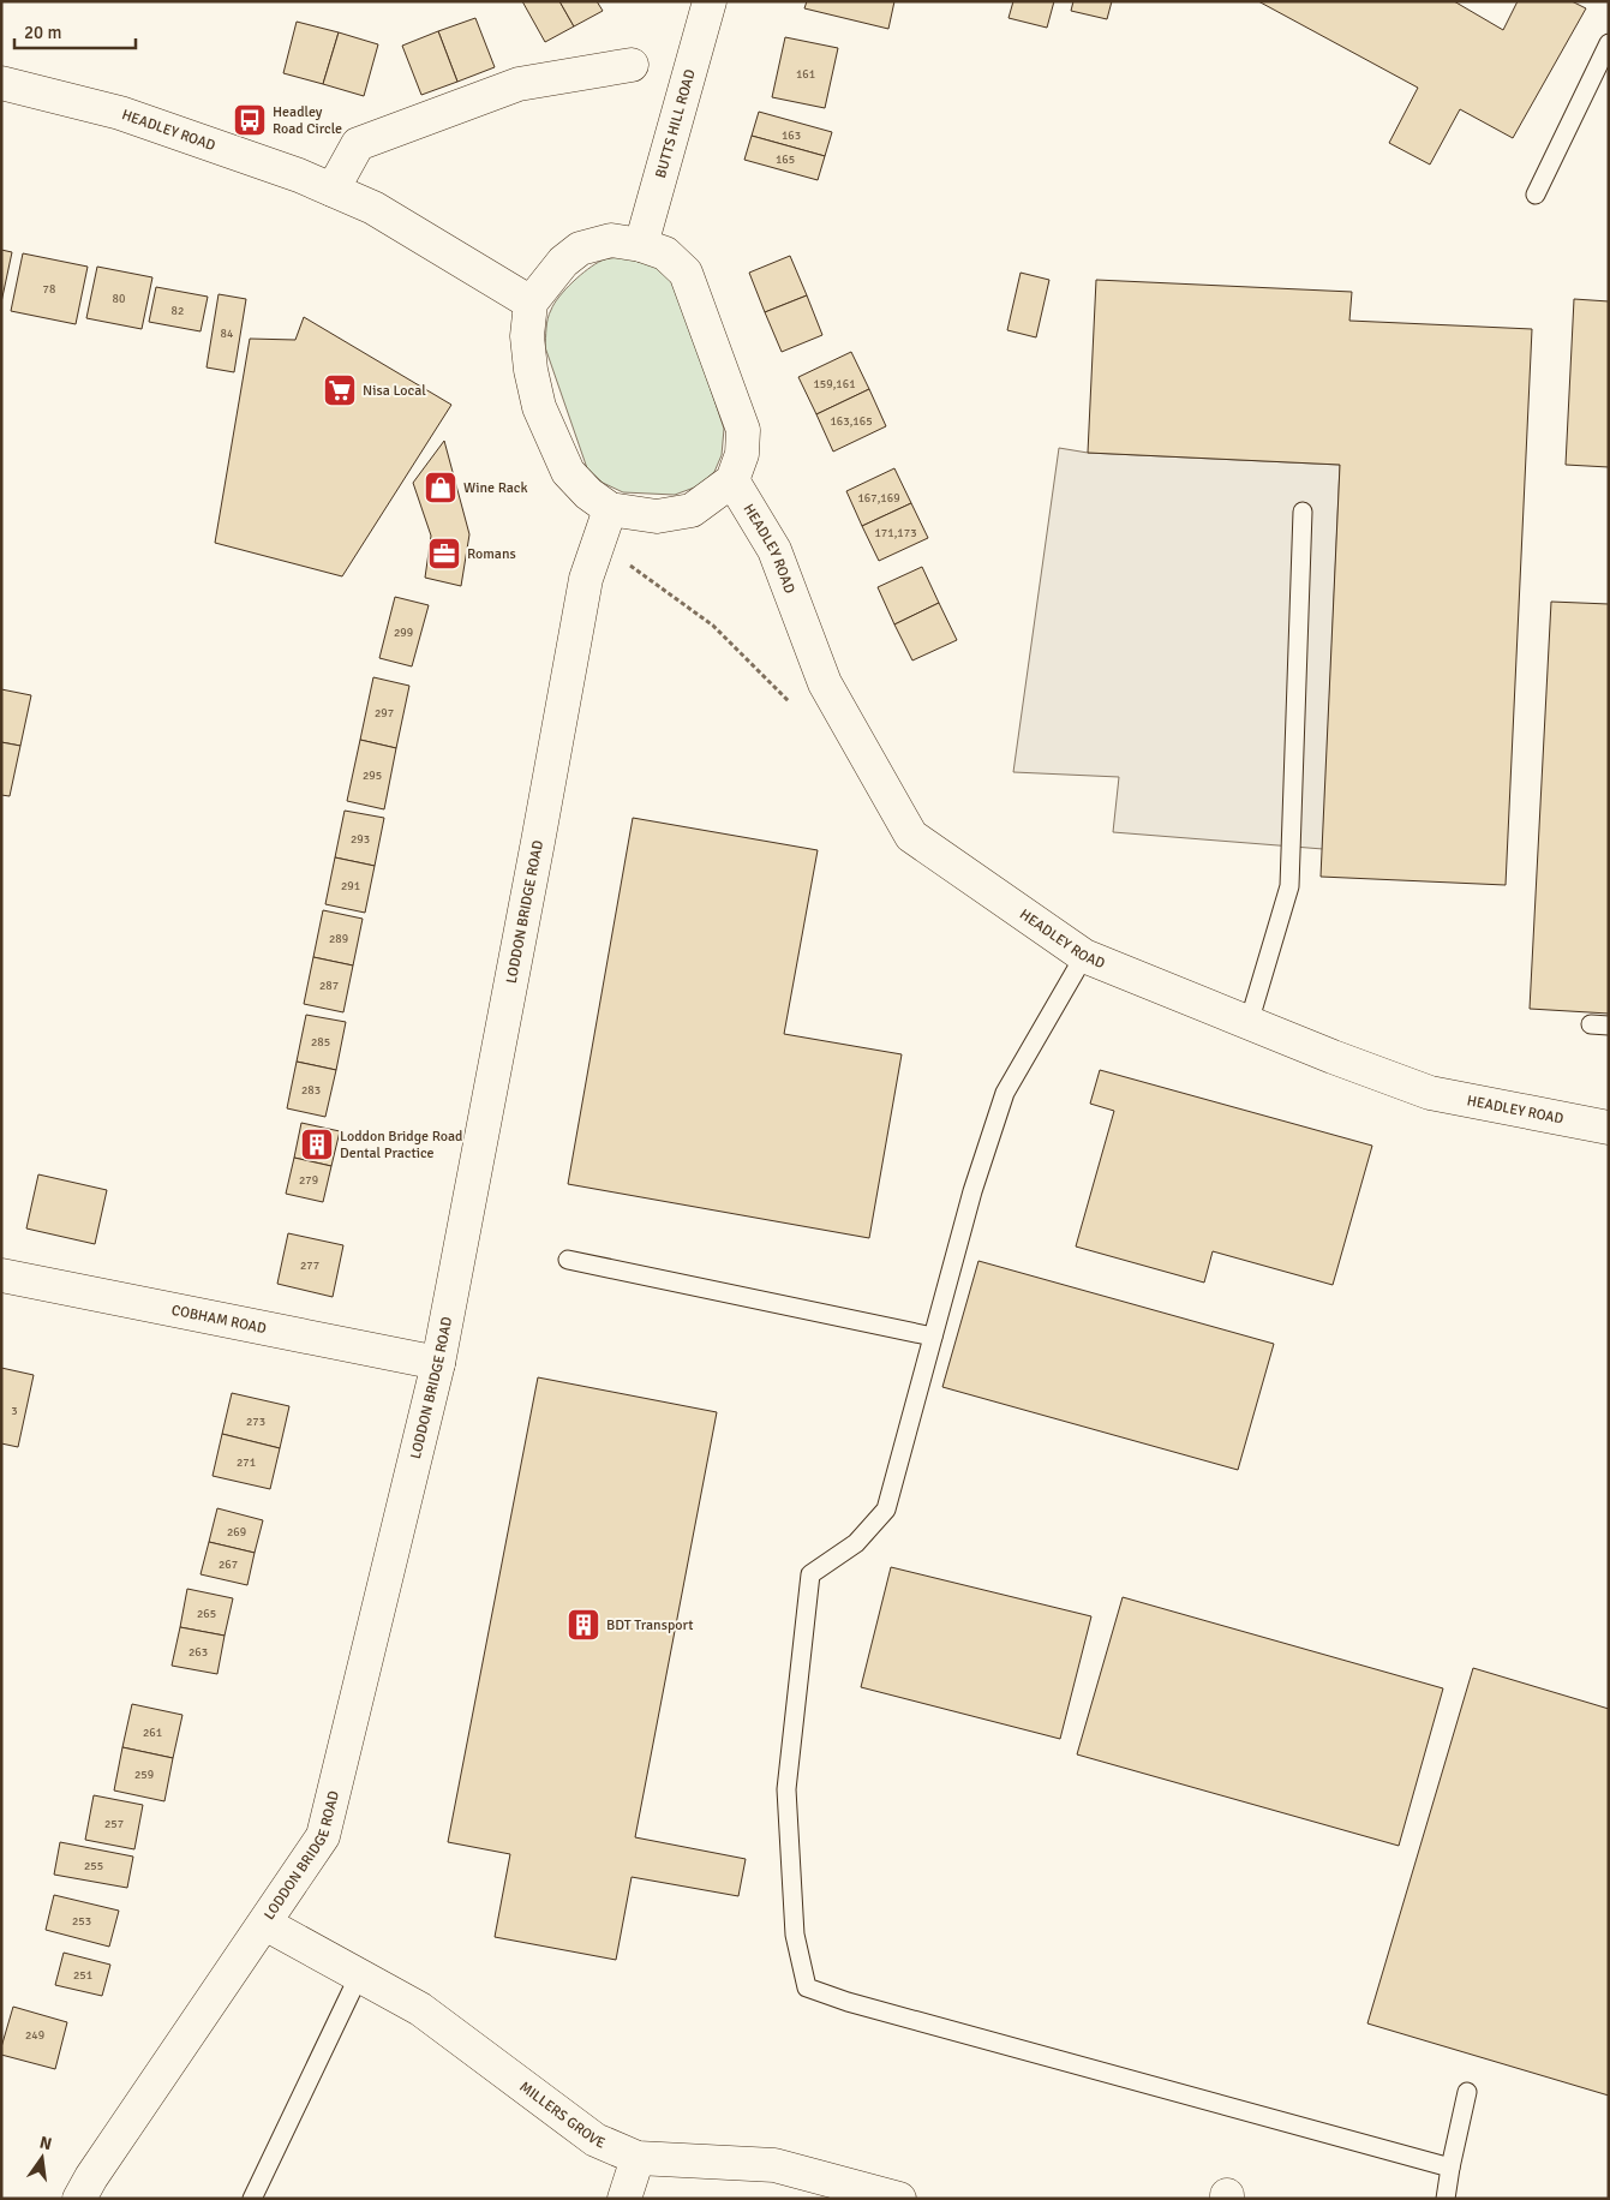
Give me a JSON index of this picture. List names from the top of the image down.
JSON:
{
  "streets": {
    "street": [
      "BUTTS HILL ROAD",
      "HEADLEY ROAD",
      "LODDON BRIDGE ROAD",
      "COBHAM ROAD",
      "MILLERS GROVE"
    ]
  },
  "crossings": [
    ["LODDON BRIDGE ROAD", "COBHAM ROAD"],
    ["LODDON BRIDGE ROAD", "MILLERS GROVE"]
  ],
  "places": {
    "bus stop": ["Headley Road Circle"],
    "supermarket": ["Nisa Local"],
    "shop": ["Wine Rack"],
    "office": ["Romans"],
    "building": ["Loddon Bridge Road Dental Practice", "BDT Transport"]
  },
  "house_numbers": [
    "161",
    "163",
    "165",
    "78",
    "80",
    "82",
    "84",
    "159,161",
    "163,165",
    "167,169",
    "171,173",
    "299",
    "297",
    "295",
    "293",
    "291",
    "289",
    "287",
    "285",
    "283",
    "279",
    "277",
    "3",
    "273",
    "271",
    "269",
    "267",
    "265",
    "263",
    "261",
    "259",
    "257",
    "255",
    "253",
    "251",
    "249"
  ],
  "scale_bar": "20 m",
  "north": "top"
}
